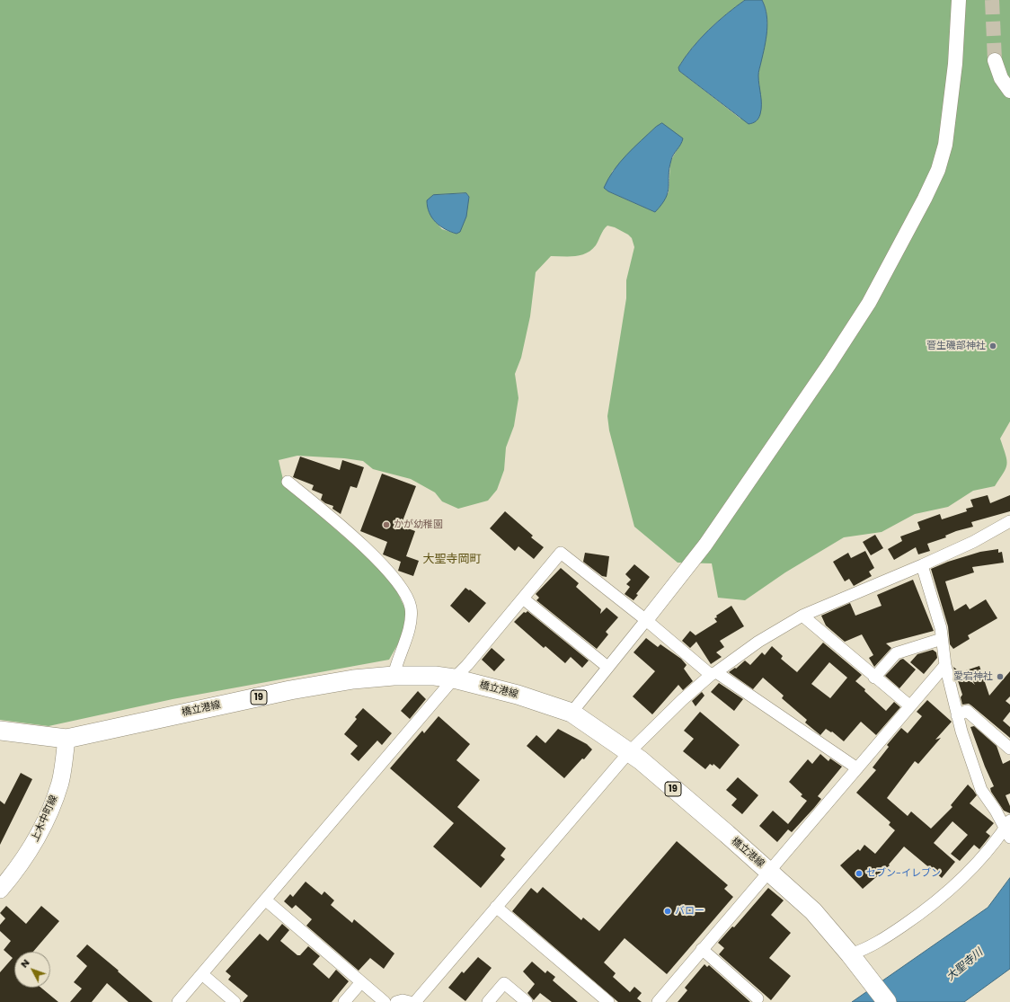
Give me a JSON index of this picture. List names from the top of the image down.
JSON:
{
  "streets": {
    "main road": ["橋立港線", "19", "上木中町線"]
  },
  "crossings": [
    ["橋立港線", "上木中町線"]
  ],
  "districts": ["大聖寺岡町"],
  "water": ["大聖寺川"],
  "places": [
    "菅生磯部神社",
    "かが幼稚園",
    "愛宕神社",
    "セブン-イレブン",
    "バロー"
  ],
  "north": "top left"
}
